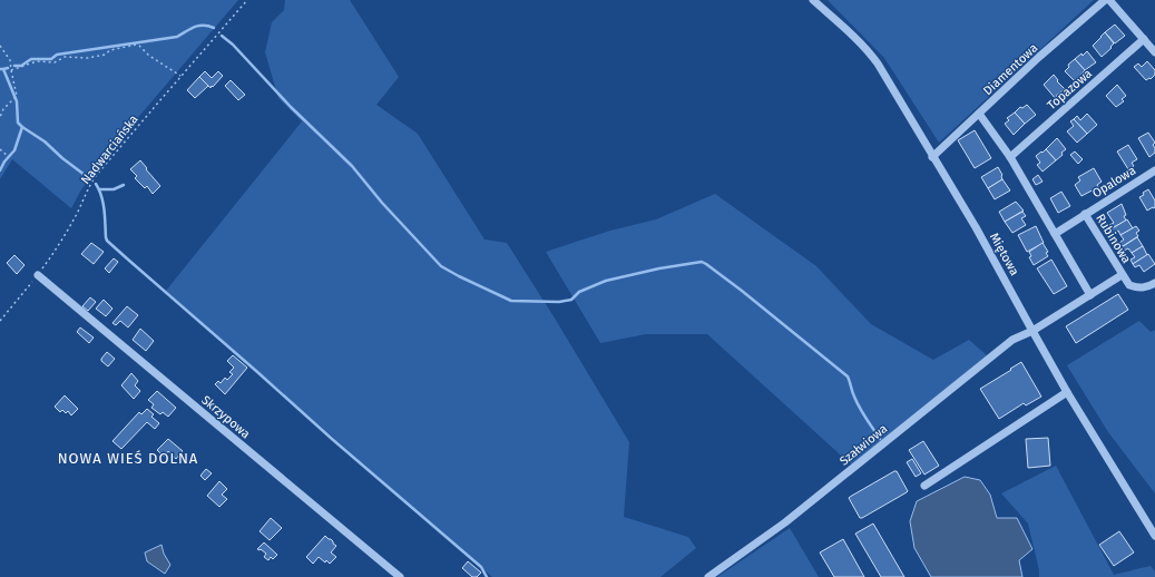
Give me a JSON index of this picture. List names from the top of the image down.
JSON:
{
  "streets": {
    "street": [
      "Diamentowa",
      "Topazowa",
      "Opalowa",
      "Rubinowa",
      "Miętowa",
      "Skrzypowa",
      "Szałwiowa"
    ],
    "path": ["Nadwarciańska"]
  },
  "crossings": [
    ["Diamentowa", "Miętowa"],
    ["Nadwarciańska", "Skrzypowa"],
    ["Opalowa", "Rubinowa"],
    ["Rubinowa", "Miętowa"],
    ["Rubinowa", "Szałwiowa"],
    ["Miętowa", "Szałwiowa"]
  ],
  "districts": ["NOWA WIEŚ DOLNA"]
}
